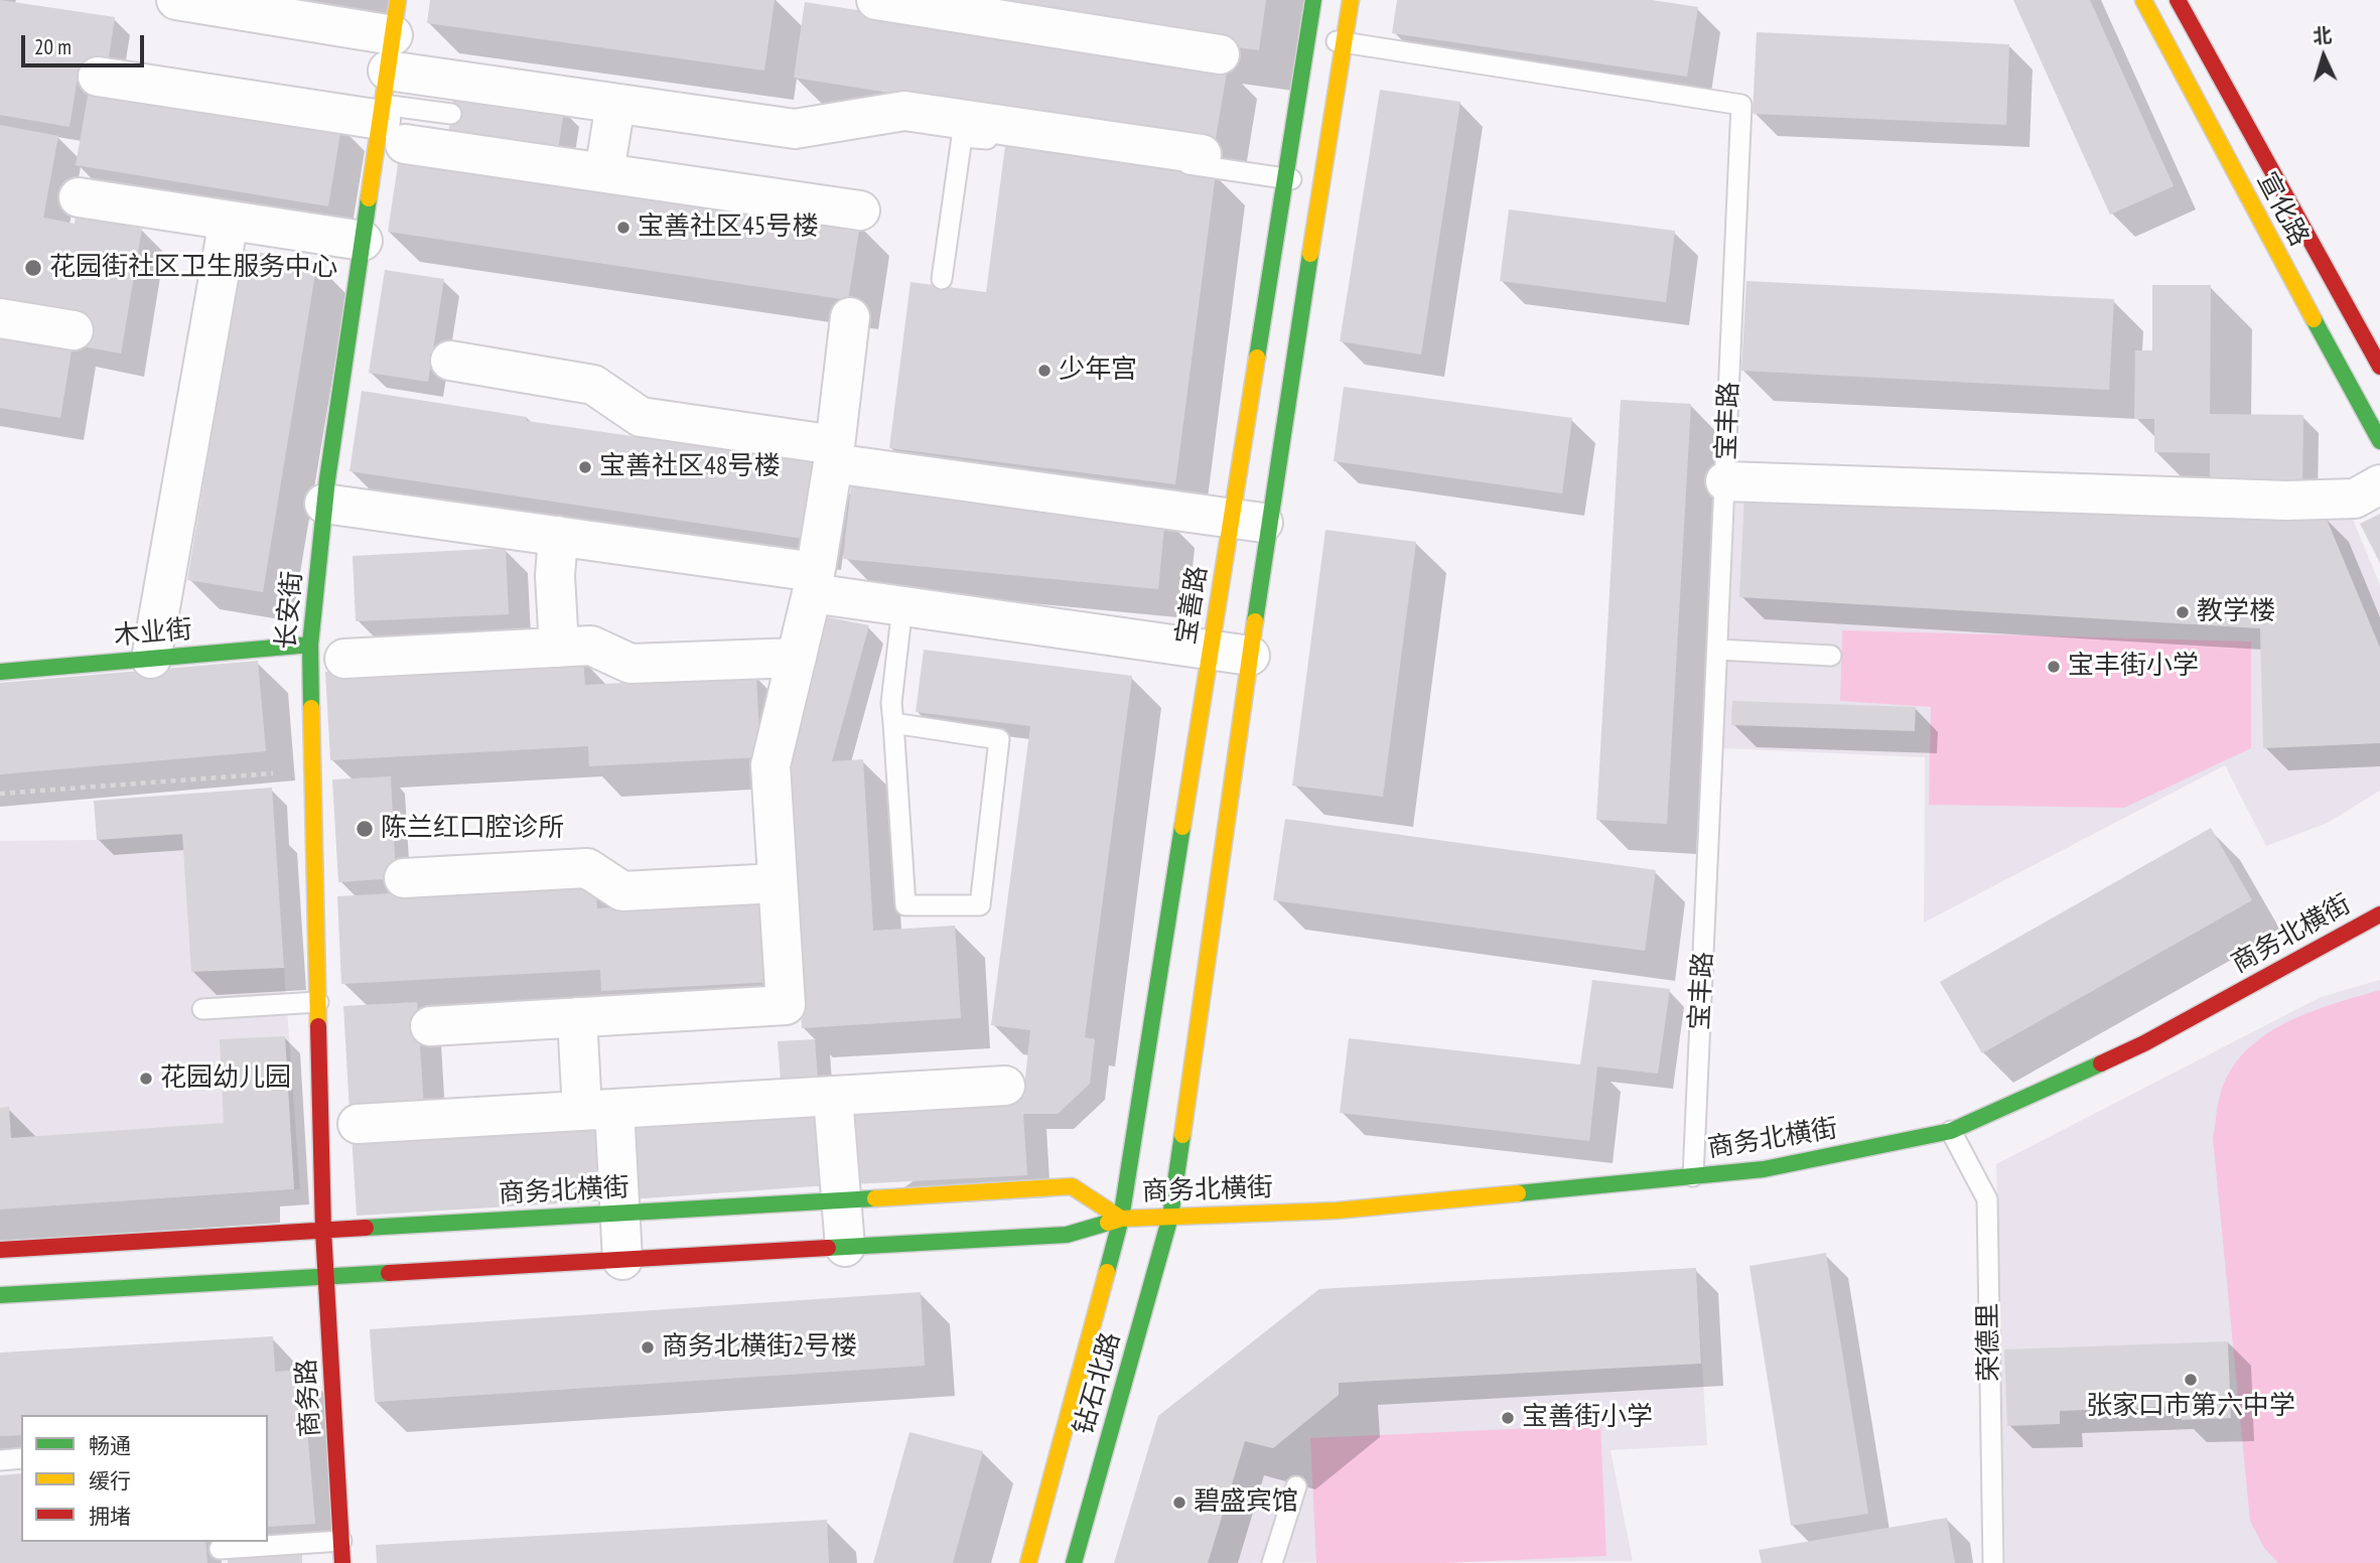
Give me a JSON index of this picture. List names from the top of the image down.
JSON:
{
  "streets": {
    "main road": [
      "宣化路",
      "宝善路",
      "长安街",
      "木业街",
      "商务北横街",
      "钻石北路",
      "商务路"
    ],
    "lane": ["宝丰路", "荣德里"]
  },
  "crossings": [
    ["宝丰路", "宝善路"],
    ["宝丰路", "商务北横街"],
    ["宝善路", "商务北横街"],
    ["宝善路", "钻石北路"],
    ["长安街", "木业街"],
    ["长安街", "商务北横街"],
    ["长安街", "商务路"],
    ["商务北横街", "荣德里"],
    ["商务北横街", "钻石北路"],
    ["商务北横街", "商务路"]
  ],
  "places": [
    "宝善社区45号楼",
    "花园街社区卫生服务中心",
    "少年宫",
    "宝善社区48号楼",
    "教学楼",
    "宝丰街小学",
    "陈兰红口腔诊所",
    "花园幼儿园",
    "商务北横街2号楼",
    "张家口市第六中学",
    "宝善街小学",
    "碧盛宾馆"
  ],
  "legend": ["畅通", "缓行", "拥堵"],
  "scale_bar": "20 m",
  "north": "top"
}
